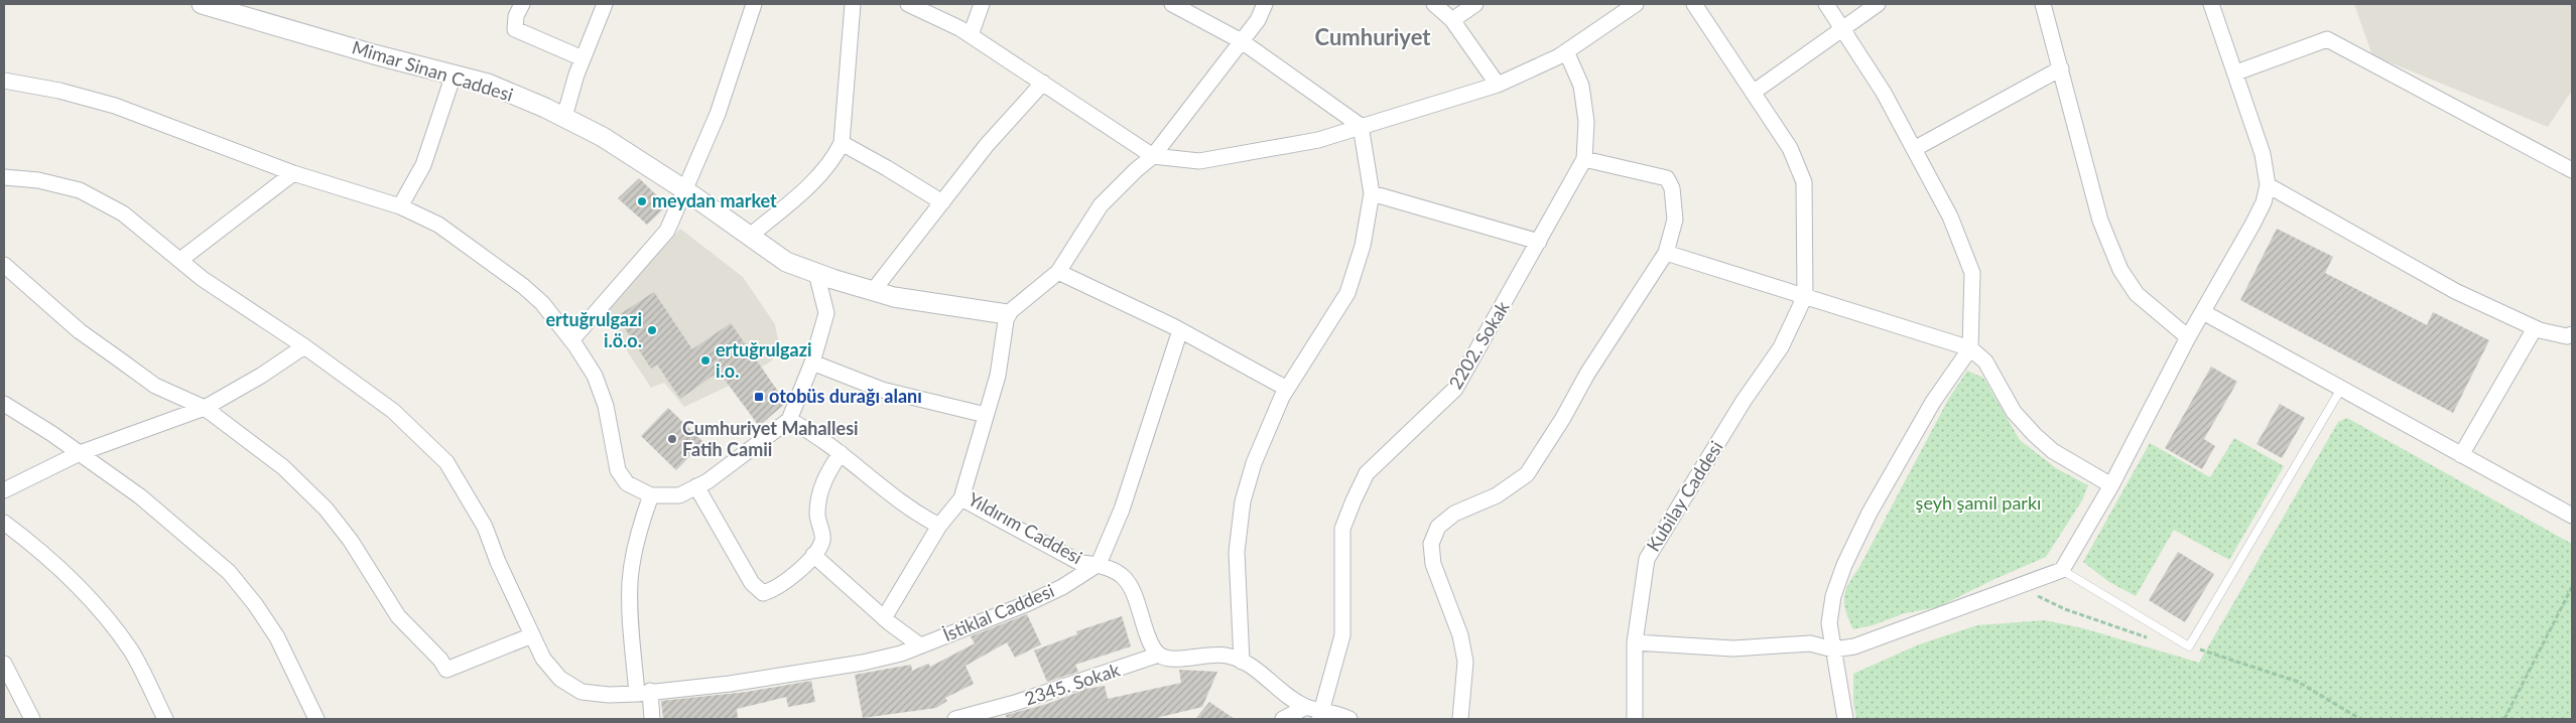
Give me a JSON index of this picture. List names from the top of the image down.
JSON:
{
  "streets": {
    "street": [
      "Mimar Sinan Caddesi",
      "2202. Sokak",
      "Kubilay Caddesi",
      "Yıldırım Caddesi",
      "İstiklal Caddesi",
      "2345. Sokak"
    ]
  },
  "crossings": [
    ["Mimar Sinan Caddesi", "Yıldırım Caddesi"],
    ["Yıldırım Caddesi", "İstiklal Caddesi"],
    ["Yıldırım Caddesi", "2345. Sokak"]
  ],
  "districts": ["Cumhuriyet"],
  "parks": ["şeyh şamil parkı"],
  "places": {
    "other": [
      "meydan market",
      "ertuğrulgazi i.ö.o.",
      "ertuğrulgazi i.o.",
      "Cumhuriyet Mahallesi Fatih Camii"
    ],
    "transit": ["otobüs durağı alanı"]
  }
}
